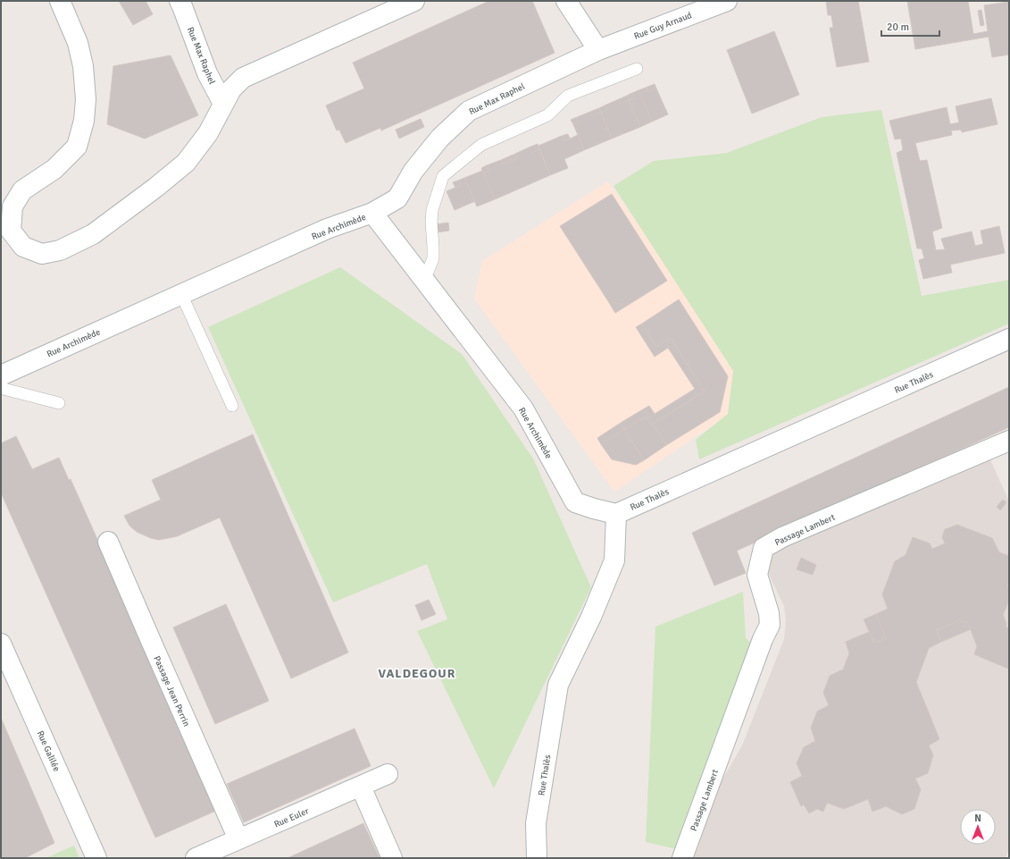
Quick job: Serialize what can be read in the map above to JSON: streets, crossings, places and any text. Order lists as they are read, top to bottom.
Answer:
{
  "streets": {
    "street": [
      "Rue Guy Arnaud",
      "Rue Max Raphel",
      "Rue Archimède",
      "Rue Thalès",
      "Passage Lambert",
      "Passage Jean Perrin",
      "Rue Galilée",
      "Rue Euler"
    ]
  },
  "crossings": [
    ["Rue Guy Arnaud", "Rue Max Raphel"],
    ["Rue Max Raphel", "Rue Archimède"],
    ["Rue Archimède", "Rue Thalès"],
    ["Passage Jean Perrin", "Rue Euler"]
  ],
  "districts": ["VALDEGOUR"],
  "scale_bar": "20 m",
  "north": "top"
}
